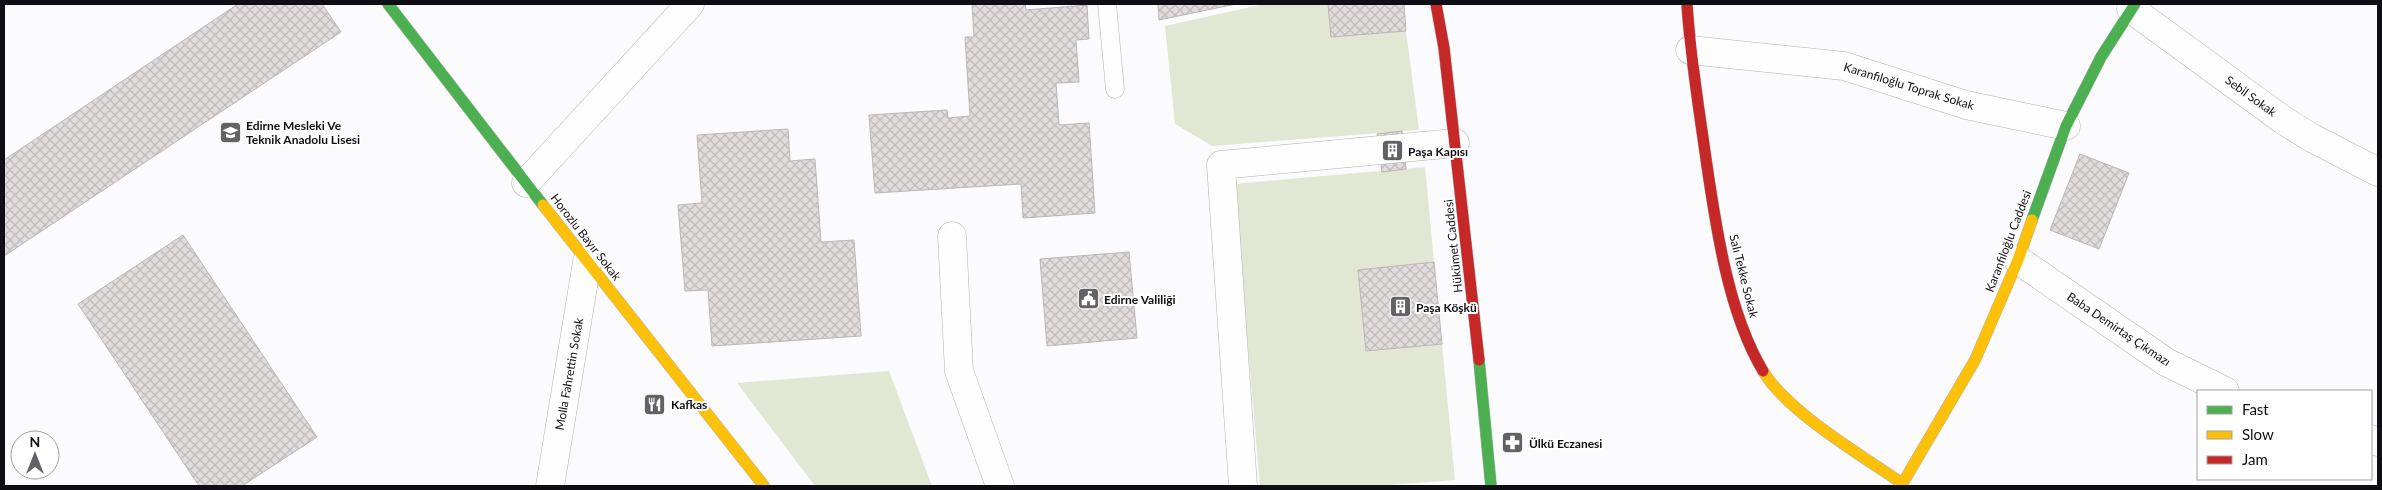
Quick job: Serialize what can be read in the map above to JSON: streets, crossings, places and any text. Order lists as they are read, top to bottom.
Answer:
{
  "streets": {
    "street": [
      "Karanfiloğlu Toprak Sokak",
      "Sebil Sokak",
      "Horozlu Bayır Sokak",
      "Karanfiloğlu Caddesi",
      "Hükümet Caddesi",
      "Salı Tekke Sokak",
      "Baba Demirtaş Çıkmazı",
      "Molla Fahrettin Sokak"
    ]
  },
  "crossings": [
    ["Karanfiloğlu Toprak Sokak", "Karanfiloğlu Caddesi"],
    ["Karanfiloğlu Toprak Sokak", "Salı Tekke Sokak"],
    ["Sebil Sokak", "Karanfiloğlu Caddesi"],
    ["Horozlu Bayır Sokak", "Molla Fahrettin Sokak"],
    ["Karanfiloğlu Caddesi", "Salı Tekke Sokak"],
    ["Karanfiloğlu Caddesi", "Baba Demirtaş Çıkmazı"]
  ],
  "places": {
    "school or university": ["Edirne Mesleki Ve Teknik Anadolu Lisesi"],
    "building": ["Paşa Kapısı", "Paşa Köşkü"],
    "public building": ["Edirne Valiliği"],
    "restaurant": ["Kafkas"],
    "pharmacy": ["Ülkü Eczanesi"]
  },
  "legend": ["Fast", "Slow", "Jam"],
  "north": "top"
}
